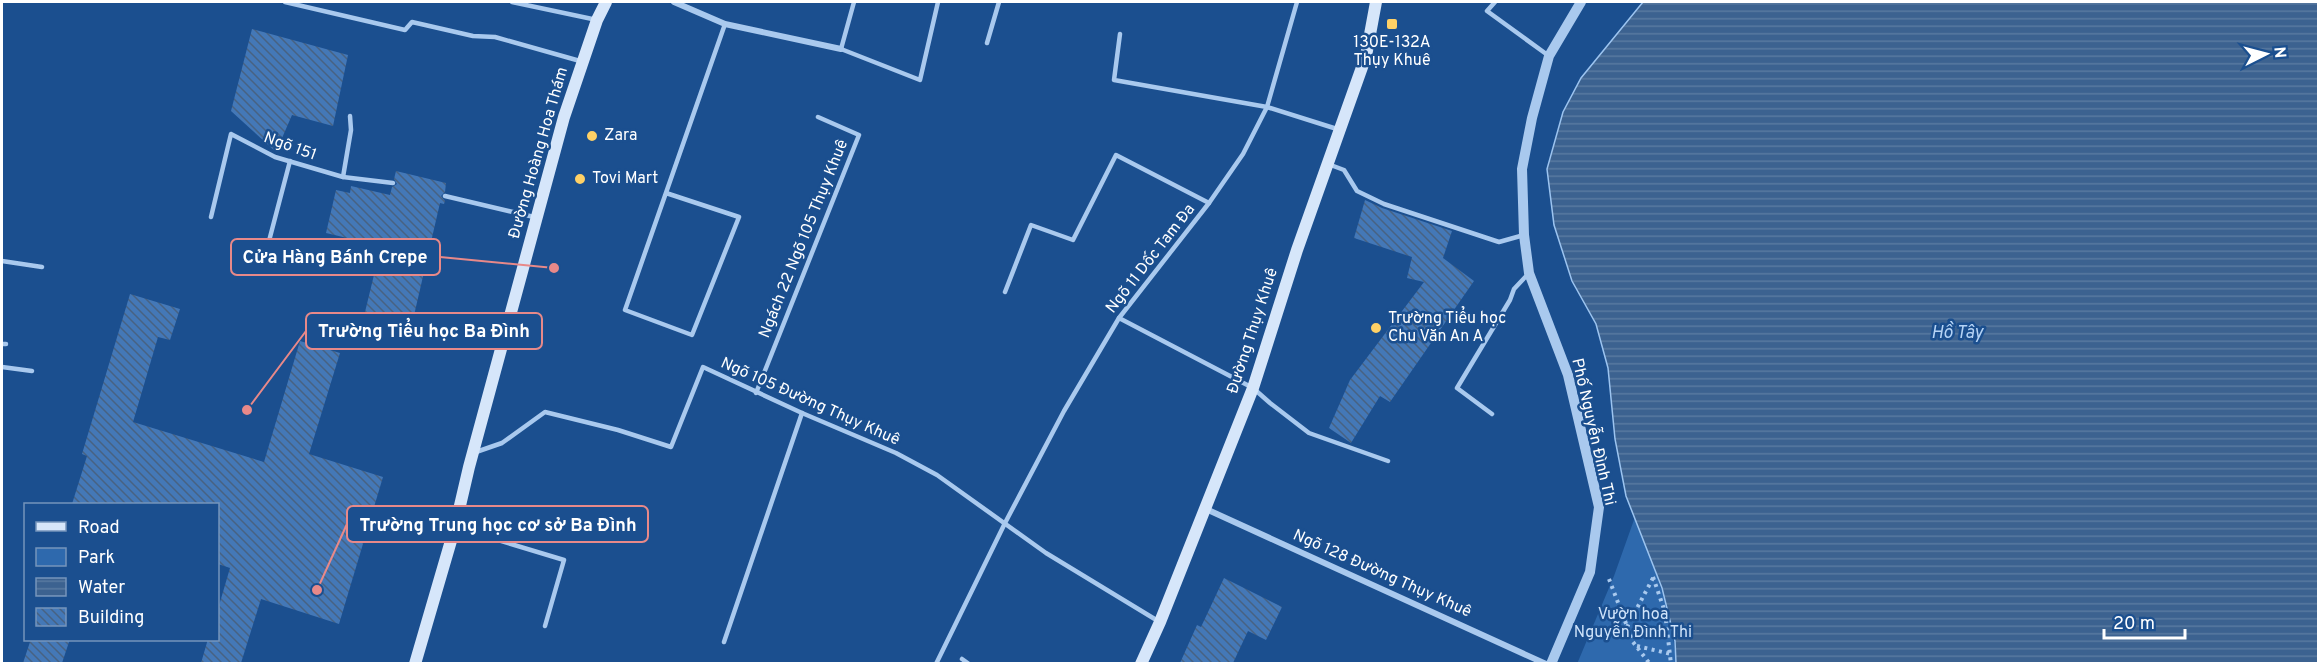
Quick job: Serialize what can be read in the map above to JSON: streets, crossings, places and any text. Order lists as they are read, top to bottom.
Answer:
{
  "streets": {
    "main road": ["Đường Hoàng Hoa Thám", "Đường Thụy Khuê"],
    "street": ["Phố Nguyễn Đình Thi", "Ngõ 128 Đường Thụy Khuê"],
    "lane": [
      "Ngõ 151",
      "Ngách 22 Ngõ 105 Thụy Khuê",
      "Ngõ 11 Dốc Tam Đa",
      "Ngõ 105 Đường Thụy Khuê"
    ]
  },
  "crossings": [
    ["Đường Hoàng Hoa Thám", "Ngõ 105 Đường Thụy Khuê"],
    ["Ngách 22 Ngõ 105 Thụy Khuê", "Ngõ 105 Đường Thụy Khuê"],
    ["Ngõ 11 Dốc Tam Đa", "Ngõ 105 Đường Thụy Khuê"],
    ["Đường Thụy Khuê", "Ngõ 105 Đường Thụy Khuê"],
    ["Đường Thụy Khuê", "Ngõ 128 Đường Thụy Khuê"]
  ],
  "water": ["Hồ Tây"],
  "parks": ["Vườn hoa Nguyễn Đình Thi"],
  "places": {
    "transit": ["130E-132A Thụy Khuê"],
    "other": [
      "Zara",
      "Tovi Mart",
      "Cửa Hàng Bánh Crepe",
      "Trường Tiểu học Chu Văn An A",
      "Trường Tiểu học Ba Đình",
      "Trường Trung học cơ sở Ba Đình"
    ]
  },
  "legend": [
    "Road",
    "Park",
    "Water",
    "Building"
  ],
  "scale_bar": "20 m",
  "north": "right"
}
